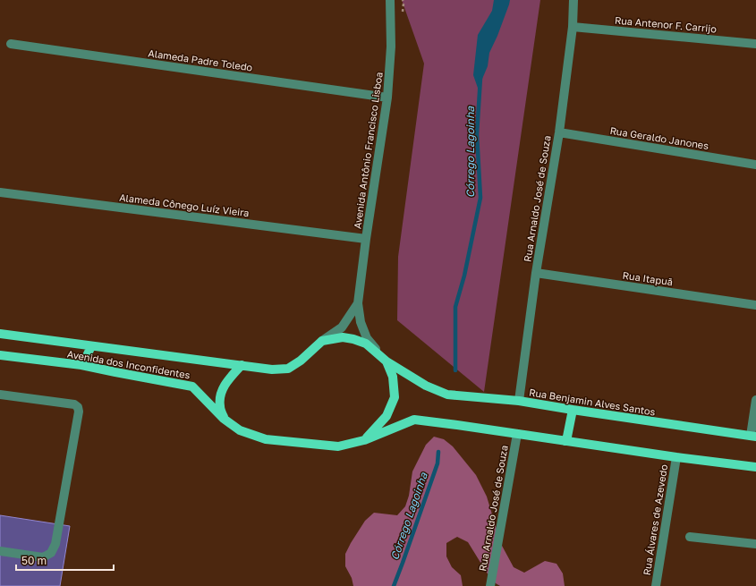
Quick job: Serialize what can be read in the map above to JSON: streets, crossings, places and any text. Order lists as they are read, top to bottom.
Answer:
{
  "streets": {
    "main road": ["Avenida dos Inconfidentes", "Rua Benjamin Alves Santos"],
    "street": [
      "Rua Antenor F. Carrijo",
      "Alameda Padre Toledo",
      "Rua Geraldo Janones",
      "Avenida Antônio Francisco Lisboa",
      "Rua Arnaldo José de Souza",
      "Alameda Cônego Luíz Vieira",
      "Rua Itapuã",
      "Rua Álvares de Azevedo"
    ]
  },
  "crossings": [
    ["Rua Antenor F. Carrijo", "Rua Arnaldo José de Souza"],
    ["Alameda Padre Toledo", "Avenida Antônio Francisco Lisboa"],
    ["Rua Geraldo Janones", "Rua Arnaldo José de Souza"],
    ["Avenida Antônio Francisco Lisboa", "Alameda Cônego Luíz Vieira"],
    ["Avenida Antônio Francisco Lisboa", "Avenida dos Inconfidentes"],
    ["Rua Arnaldo José de Souza", "Rua Itapuã"],
    ["Rua Arnaldo José de Souza", "Avenida dos Inconfidentes"],
    ["Rua Arnaldo José de Souza", "Rua Benjamin Alves Santos"]
  ],
  "water": ["Córrego Lagoinha"],
  "scale_bar": "50 m"
}
